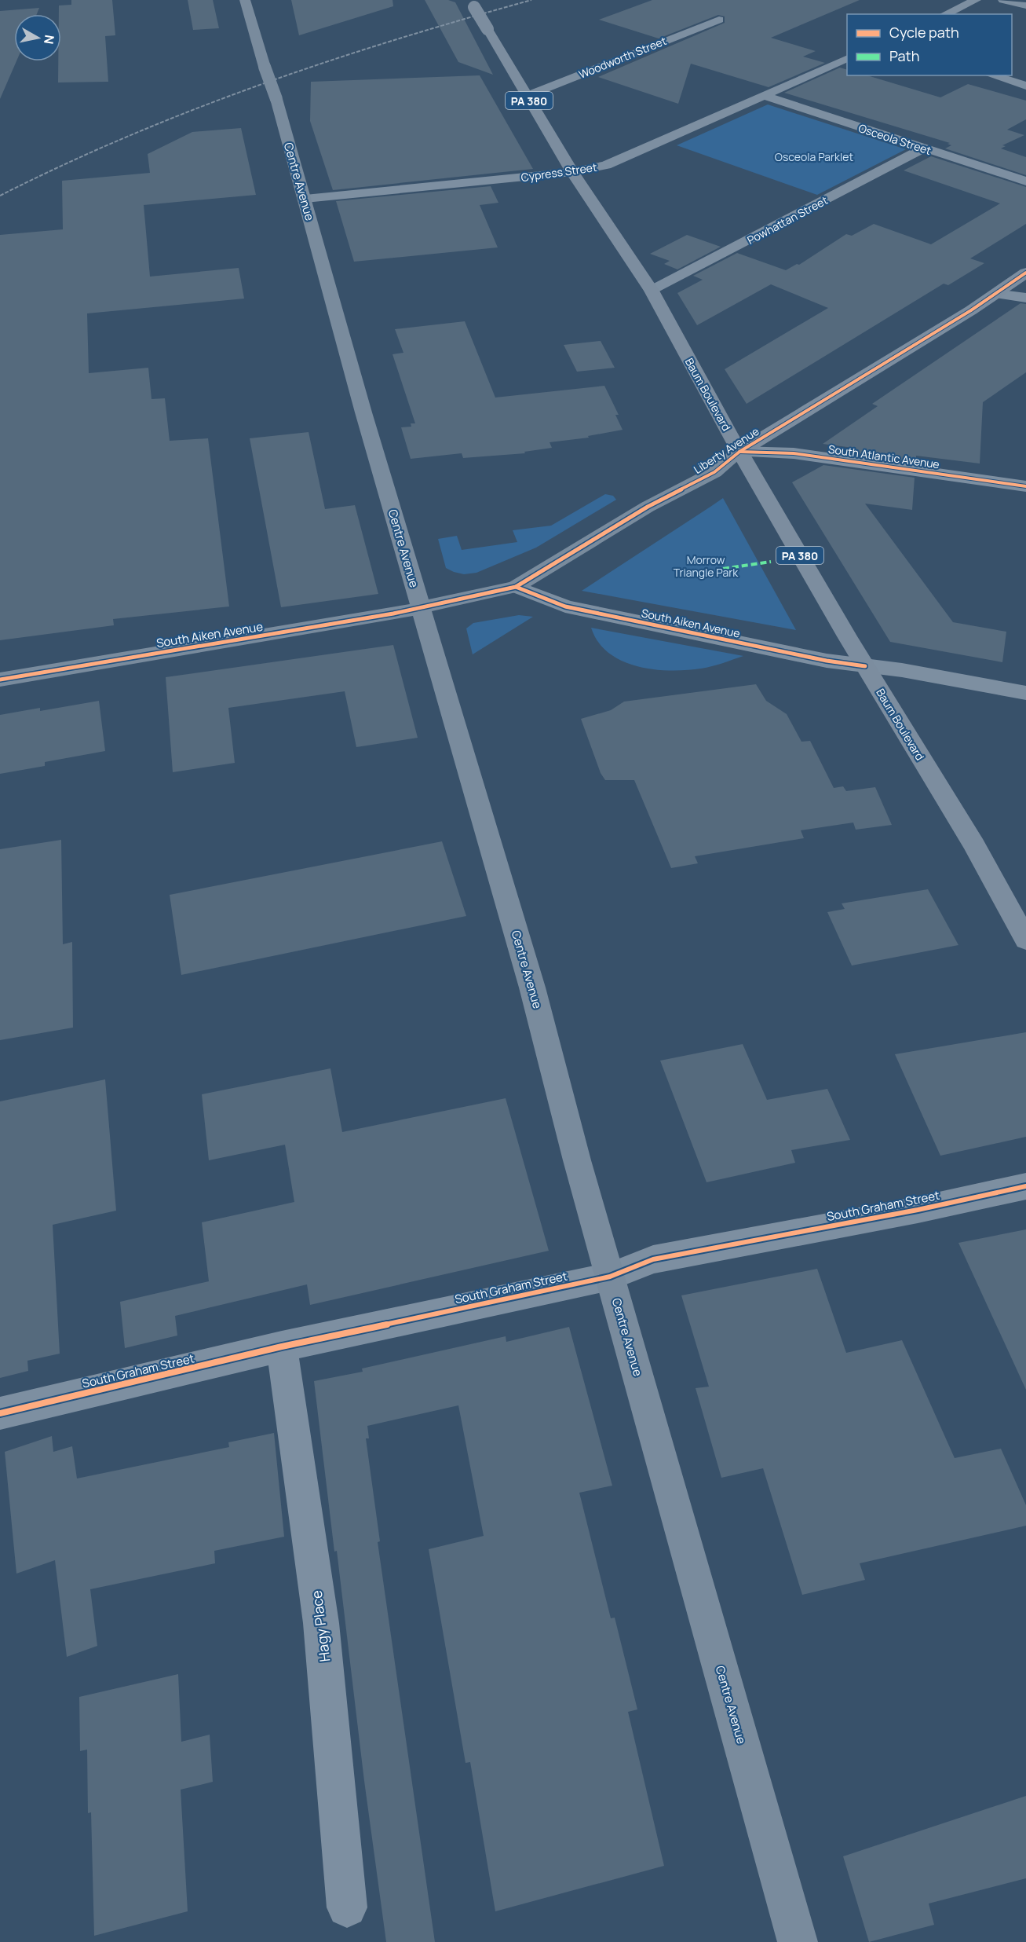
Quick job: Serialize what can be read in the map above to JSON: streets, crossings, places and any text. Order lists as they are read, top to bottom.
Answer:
{
  "streets": {
    "main road": [
      "PA 380",
      "Centre Avenue",
      "Baum Boulevard",
      "Liberty Avenue",
      "South Aiken Avenue"
    ],
    "street": [
      "Woodworth Street",
      "Osceola Street",
      "Cypress Street",
      "Powhattan Street",
      "South Atlantic Avenue",
      "South Graham Street",
      "Hagy Place"
    ]
  },
  "crossings": [
    ["Woodworth Street", "Baum Boulevard"],
    ["Osceola Street", "Cypress Street"],
    ["Osceola Street", "Powhattan Street"],
    ["Cypress Street", "Centre Avenue"],
    ["Cypress Street", "Baum Boulevard"],
    ["Centre Avenue", "Liberty Avenue"],
    ["Centre Avenue", "South Aiken Avenue"],
    ["Centre Avenue", "South Graham Street"],
    ["Powhattan Street", "Baum Boulevard"],
    ["Baum Boulevard", "Liberty Avenue"],
    ["Baum Boulevard", "South Atlantic Avenue"],
    ["Baum Boulevard", "South Aiken Avenue"],
    ["Liberty Avenue", "South Atlantic Avenue"],
    ["Liberty Avenue", "South Aiken Avenue"],
    ["South Graham Street", "Hagy Place"]
  ],
  "parks": ["Osceola Parklet", "Morrow Triangle Park"],
  "legend": ["Cycle path", "Path"],
  "north": "right"
}
